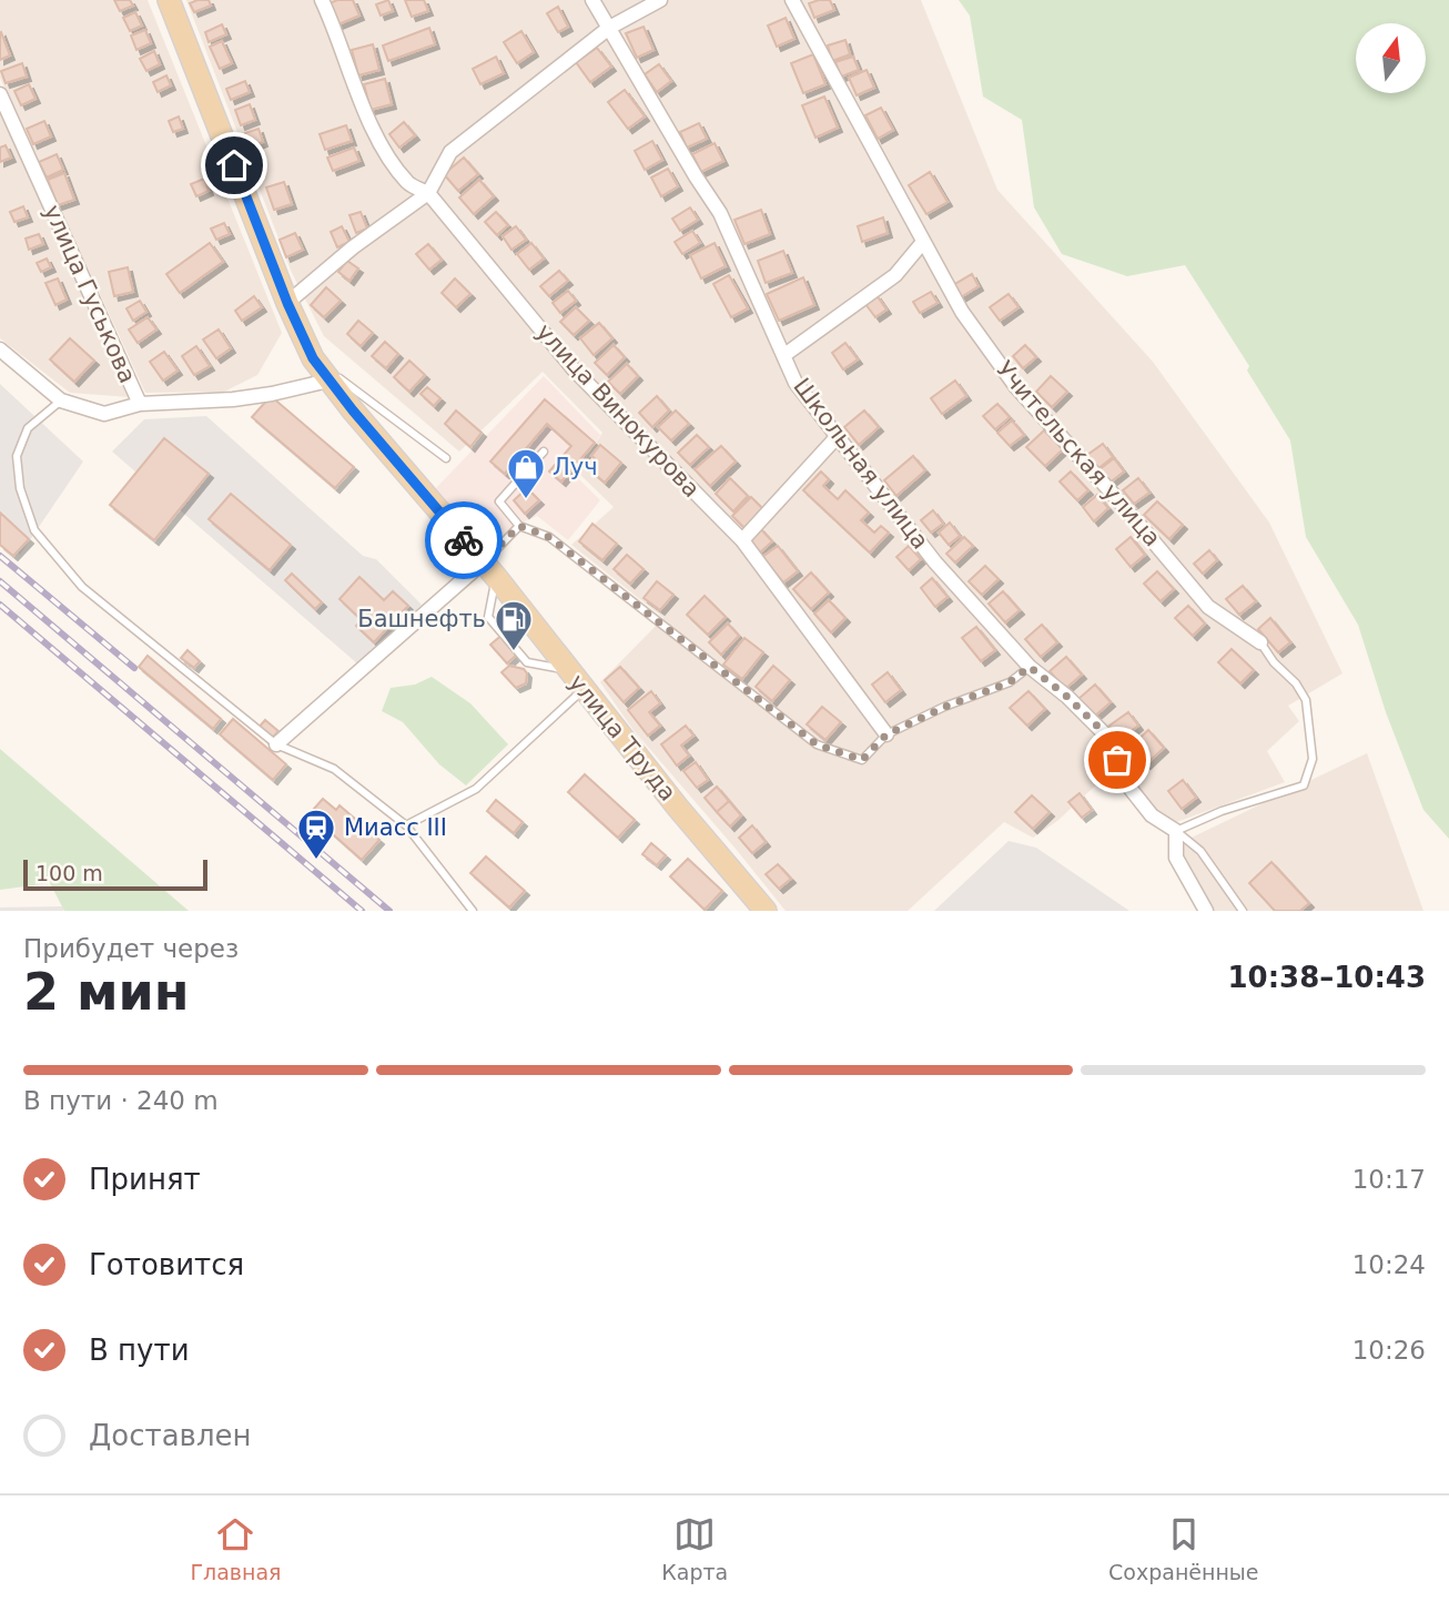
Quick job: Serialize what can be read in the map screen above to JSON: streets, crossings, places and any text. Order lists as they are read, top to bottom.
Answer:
{
  "streets": {
    "main road": ["улица Труда"],
    "street": [
      "улица Гуськова",
      "улица Винокурова",
      "Учительская улица",
      "Школьная улица"
    ]
  },
  "crossings": [
    ["улица Гуськова", "улица Труда"]
  ],
  "places": {
    "shop": ["Луч"],
    "fuel station": ["Башнефть"],
    "station": ["Миасс III"]
  },
  "scale_bar": "100 m",
  "north": "top",
  "page": {
    "scale": "100 m",
    "heading": ["2 мин", "Прибудет через", "10:38–10:43"],
    "bar": "В пути · 240 m",
    "list": [
      ["Принят", "10:17"],
      ["Готовится", "10:24"],
      ["В пути", "10:26"],
      "Доставлен"
    ],
    "tabs": ["Главная", "Карта", "Сохранённые"]
  }
}
